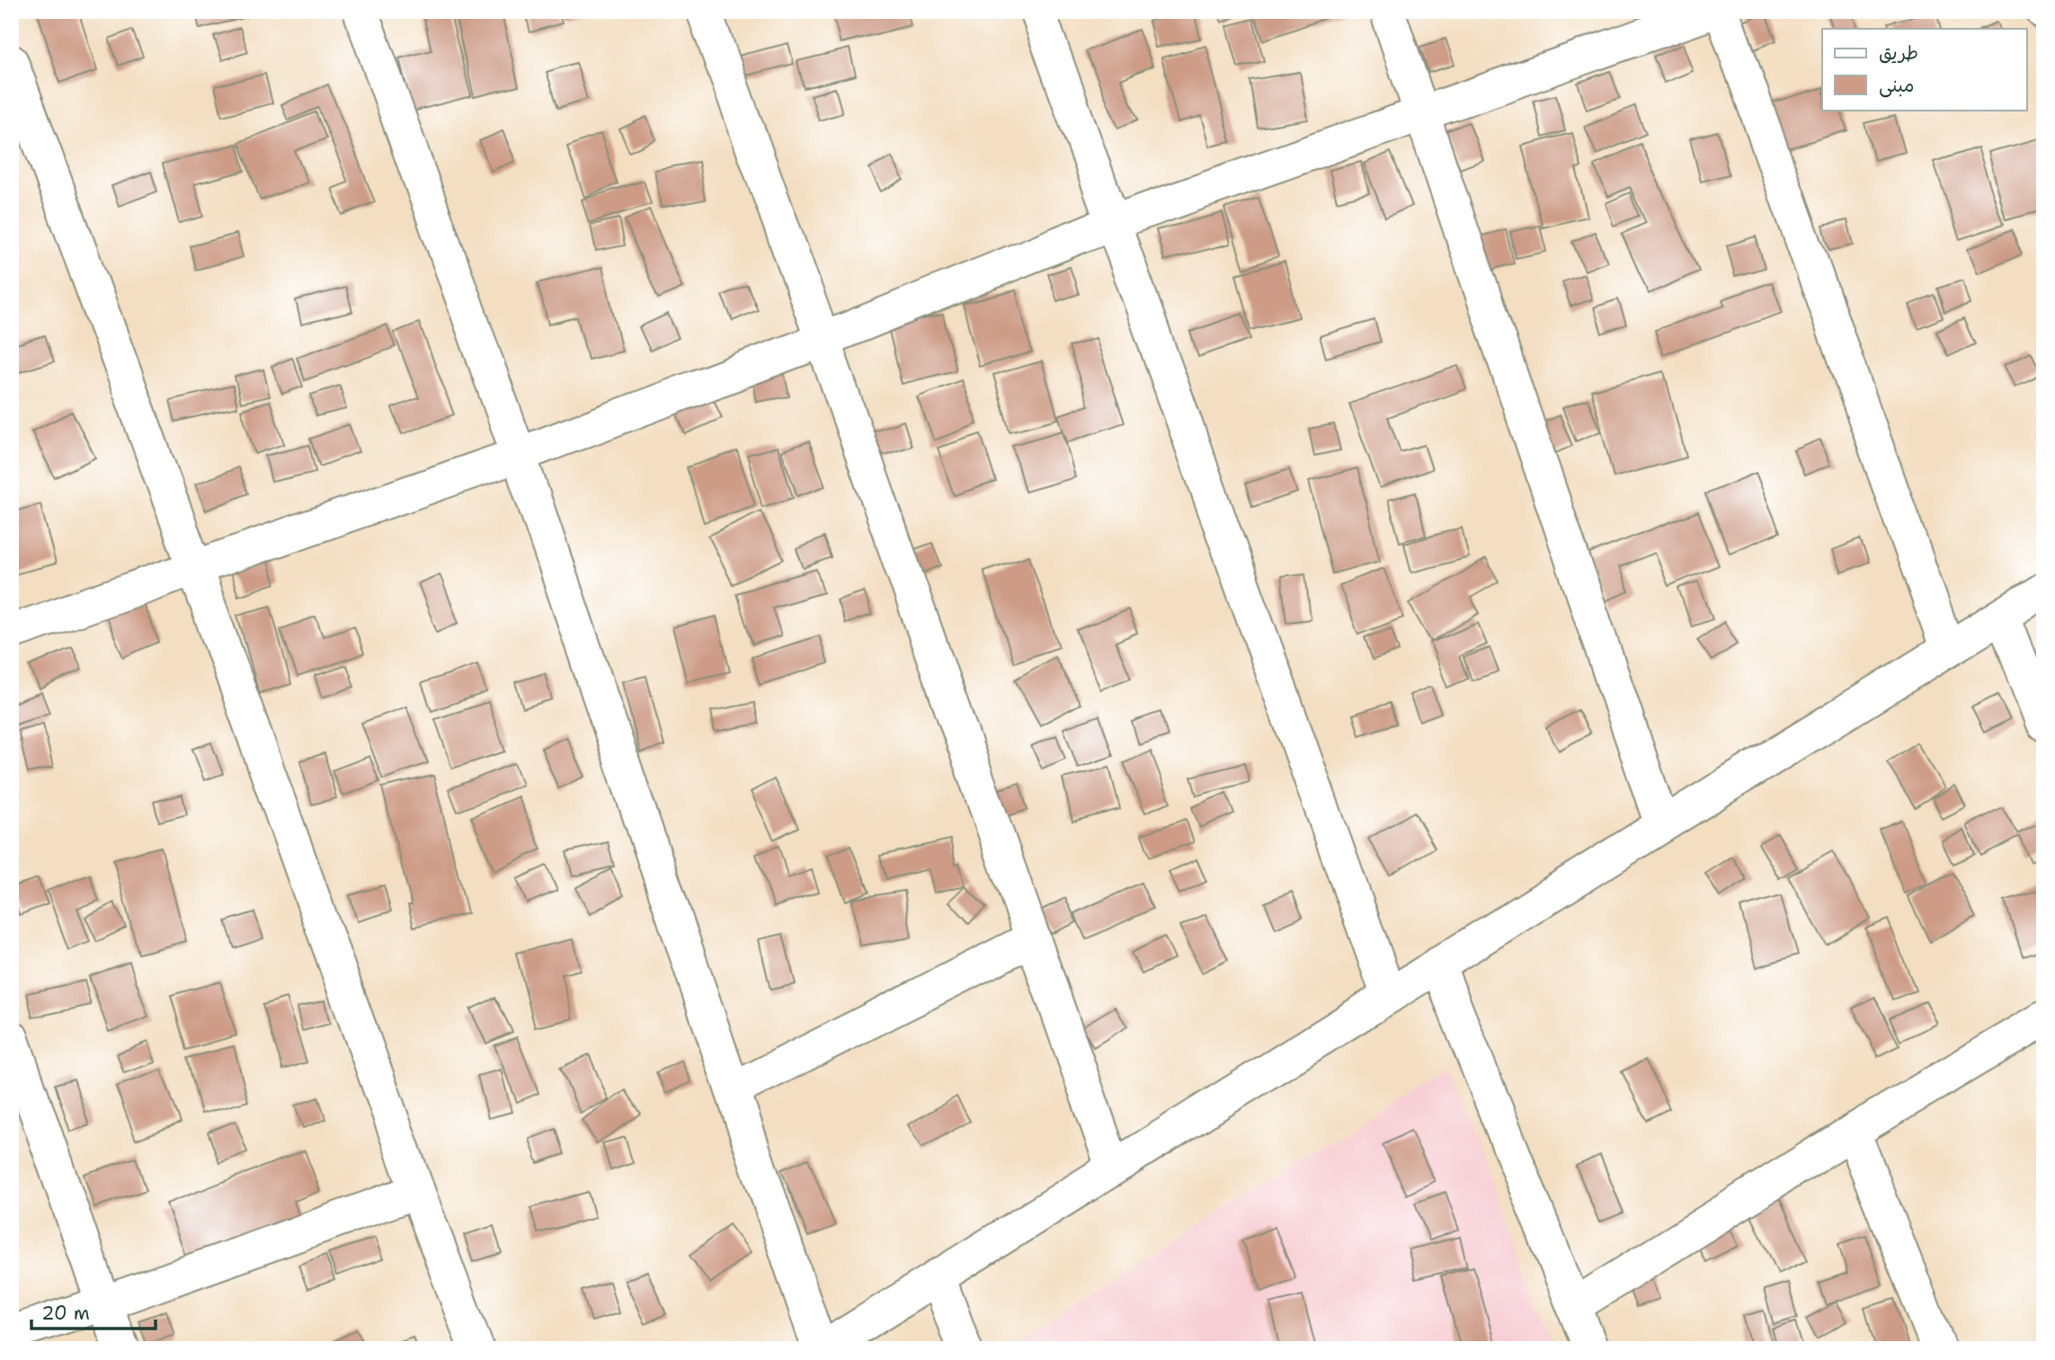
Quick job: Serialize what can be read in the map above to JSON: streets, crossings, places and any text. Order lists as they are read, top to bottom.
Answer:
{
  "legend": ["طريق", "مبنى"],
  "scale_bar": "20 m"
}
